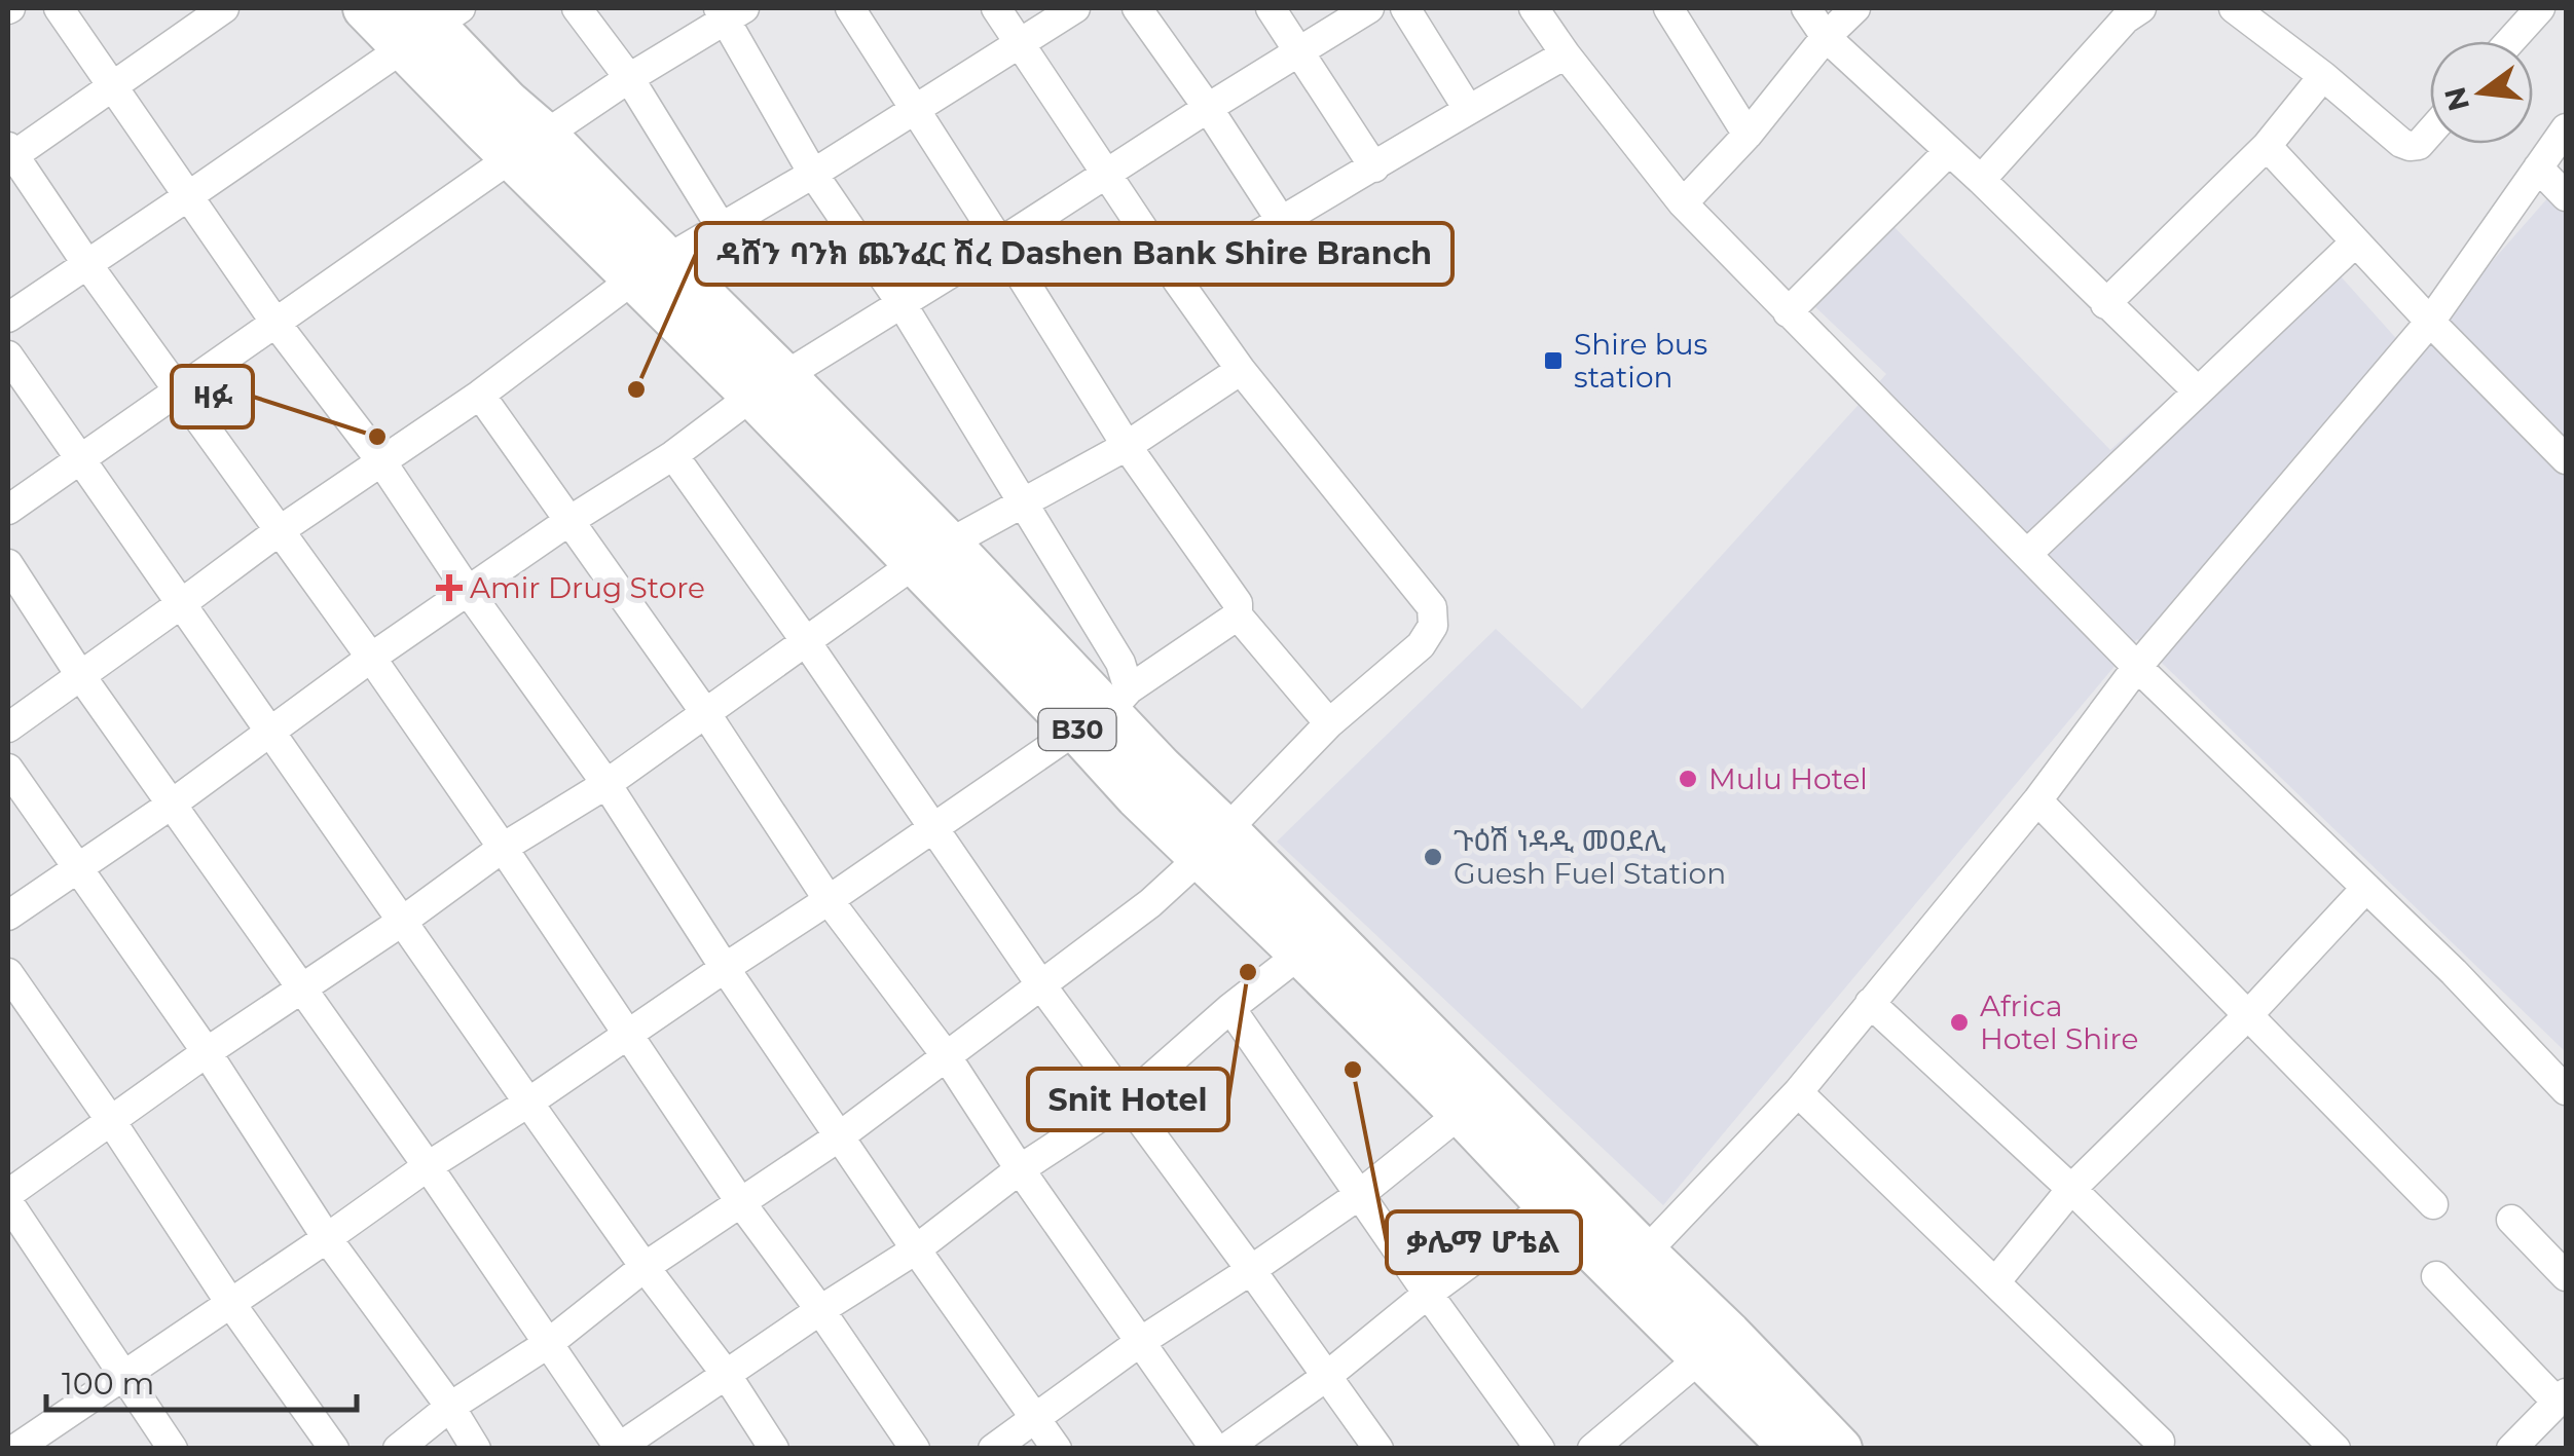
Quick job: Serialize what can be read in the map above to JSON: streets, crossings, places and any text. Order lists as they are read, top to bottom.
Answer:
{
  "streets": {
    "highway": ["B30"]
  },
  "places": {
    "transit": ["Shire bus station"],
    "other": [
      "ዳሸን ባንክ ጨንፈር ሽረ Dashen Bank Shire Branch",
      "ዛፉ",
      "Mulu Hotel",
      "ጉዕሽ ነዳዲ መዐደሊ Guesh Fuel Station",
      "Snit Hotel",
      "Africa Hotel Shire",
      "ቃሌማ ሆቴል"
    ],
    "health": ["Amir Drug Store"]
  },
  "scale_bar": "100 m",
  "north": "left"
}
